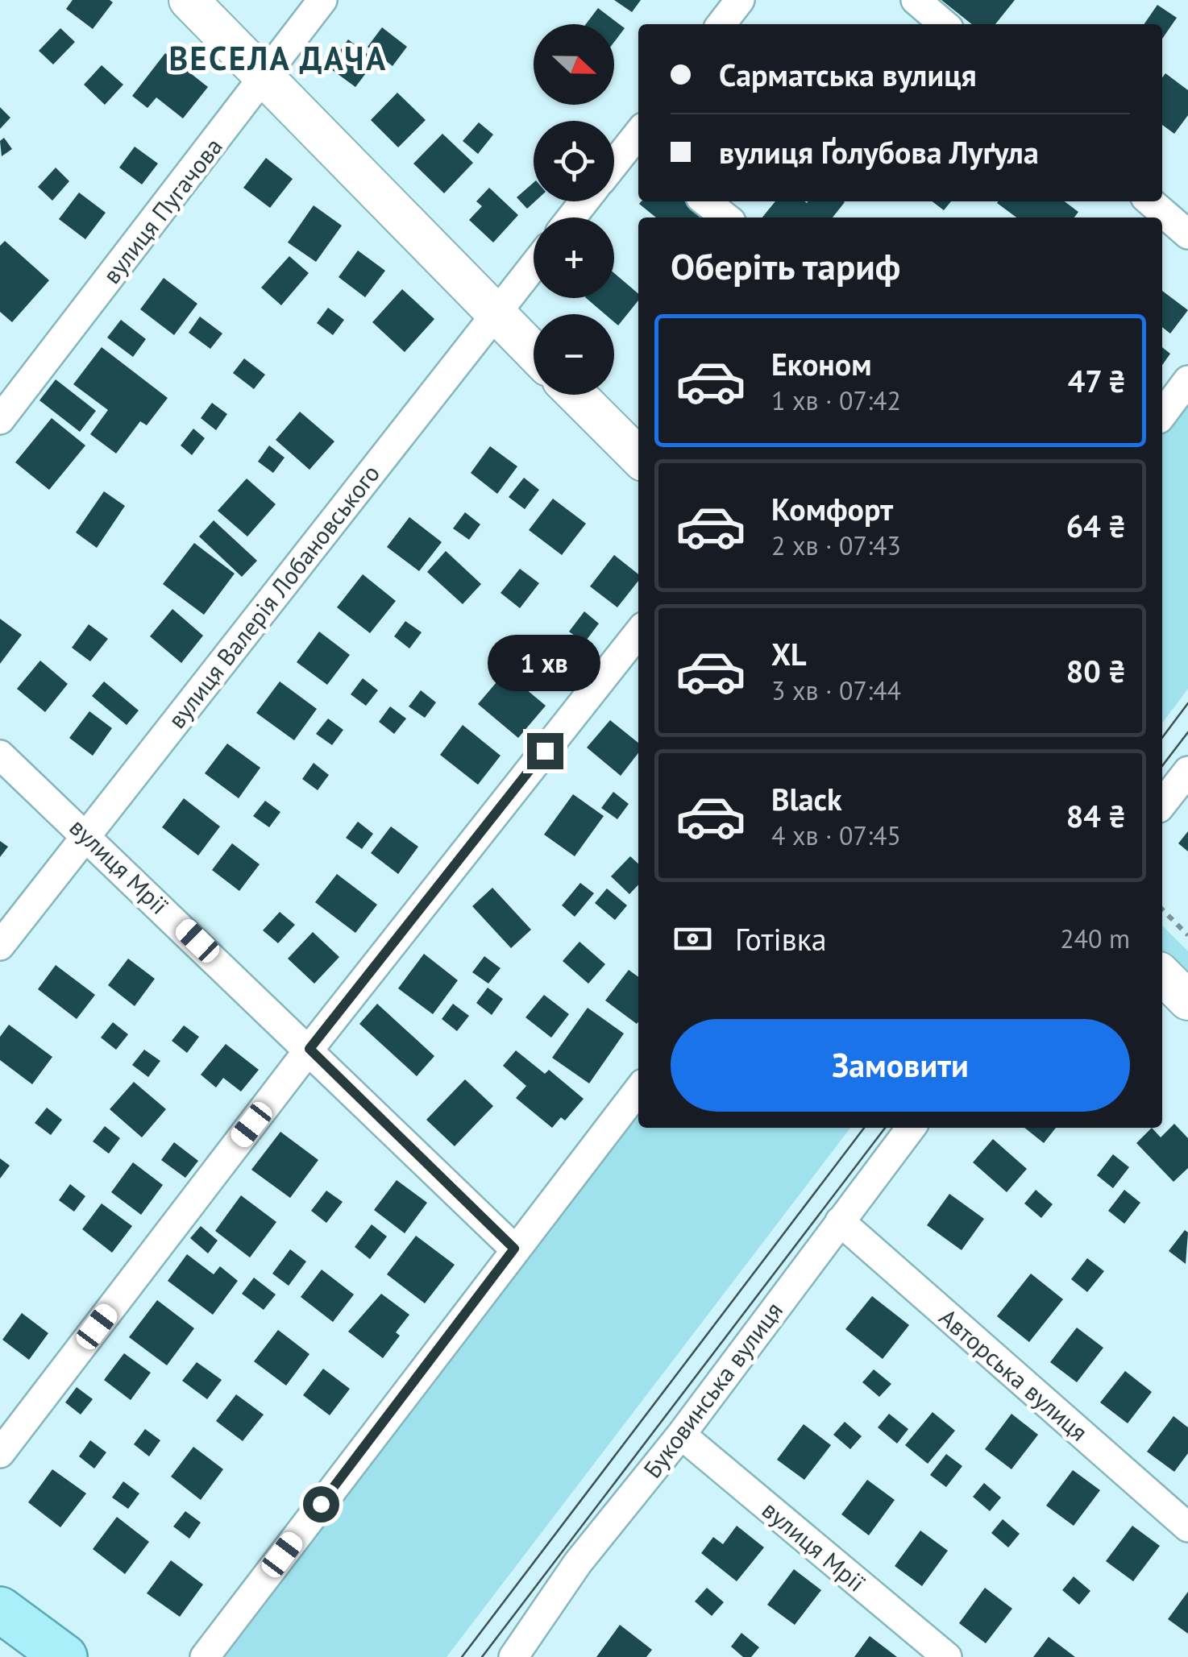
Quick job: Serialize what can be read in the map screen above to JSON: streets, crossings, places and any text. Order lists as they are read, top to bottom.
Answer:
{
  "streets": {
    "street": [
      "вулиця Пугачова",
      "вулиця Валерія Лобановського",
      "вулиця Мрії",
      "Авторська вулиця",
      "Буковинська вулиця"
    ]
  },
  "crossings": [
    ["вулиця Валерія Лобановського", "вулиця Мрії"],
    ["вулиця Мрії", "Буковинська вулиця"],
    ["Авторська вулиця", "Буковинська вулиця"]
  ],
  "districts": ["ВЕСЕЛА ДАЧА"],
  "north": "right",
  "page": {
    "map_buttons": ["+", "−"],
    "banner": ["Сарматська вулиця", "вулиця Ґолубова Луґула"],
    "heading": "Оберіть тариф",
    "list": [
      {
        "name": "Економ",
        "note": "1 хв · 07:42",
        "value": "47 ₴"
      },
      {
        "name": "Комфорт",
        "note": "2 хв · 07:43",
        "value": "64 ₴"
      },
      {
        "name": "XL",
        "note": "3 хв · 07:44",
        "value": "80 ₴"
      },
      {
        "name": "Black",
        "note": "4 хв · 07:45",
        "value": "84 ₴"
      }
    ],
    "bubble": "1 хв",
    "pay": ["Готівка", "240 m"],
    "buttons": "Замовити"
  }
}
